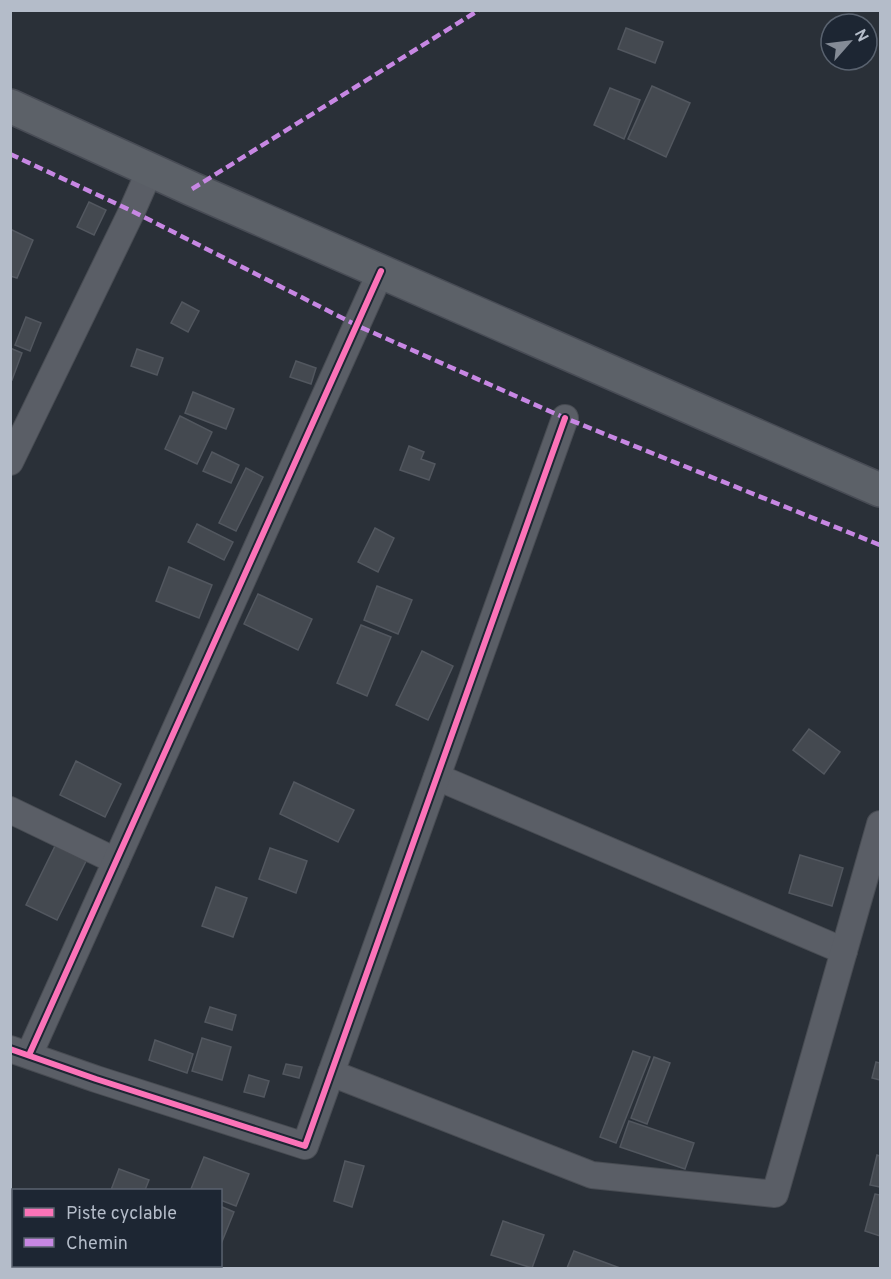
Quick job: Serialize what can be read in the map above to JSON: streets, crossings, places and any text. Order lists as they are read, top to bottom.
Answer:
{
  "legend": ["Piste cyclable", "Chemin"],
  "north": "top right"
}
